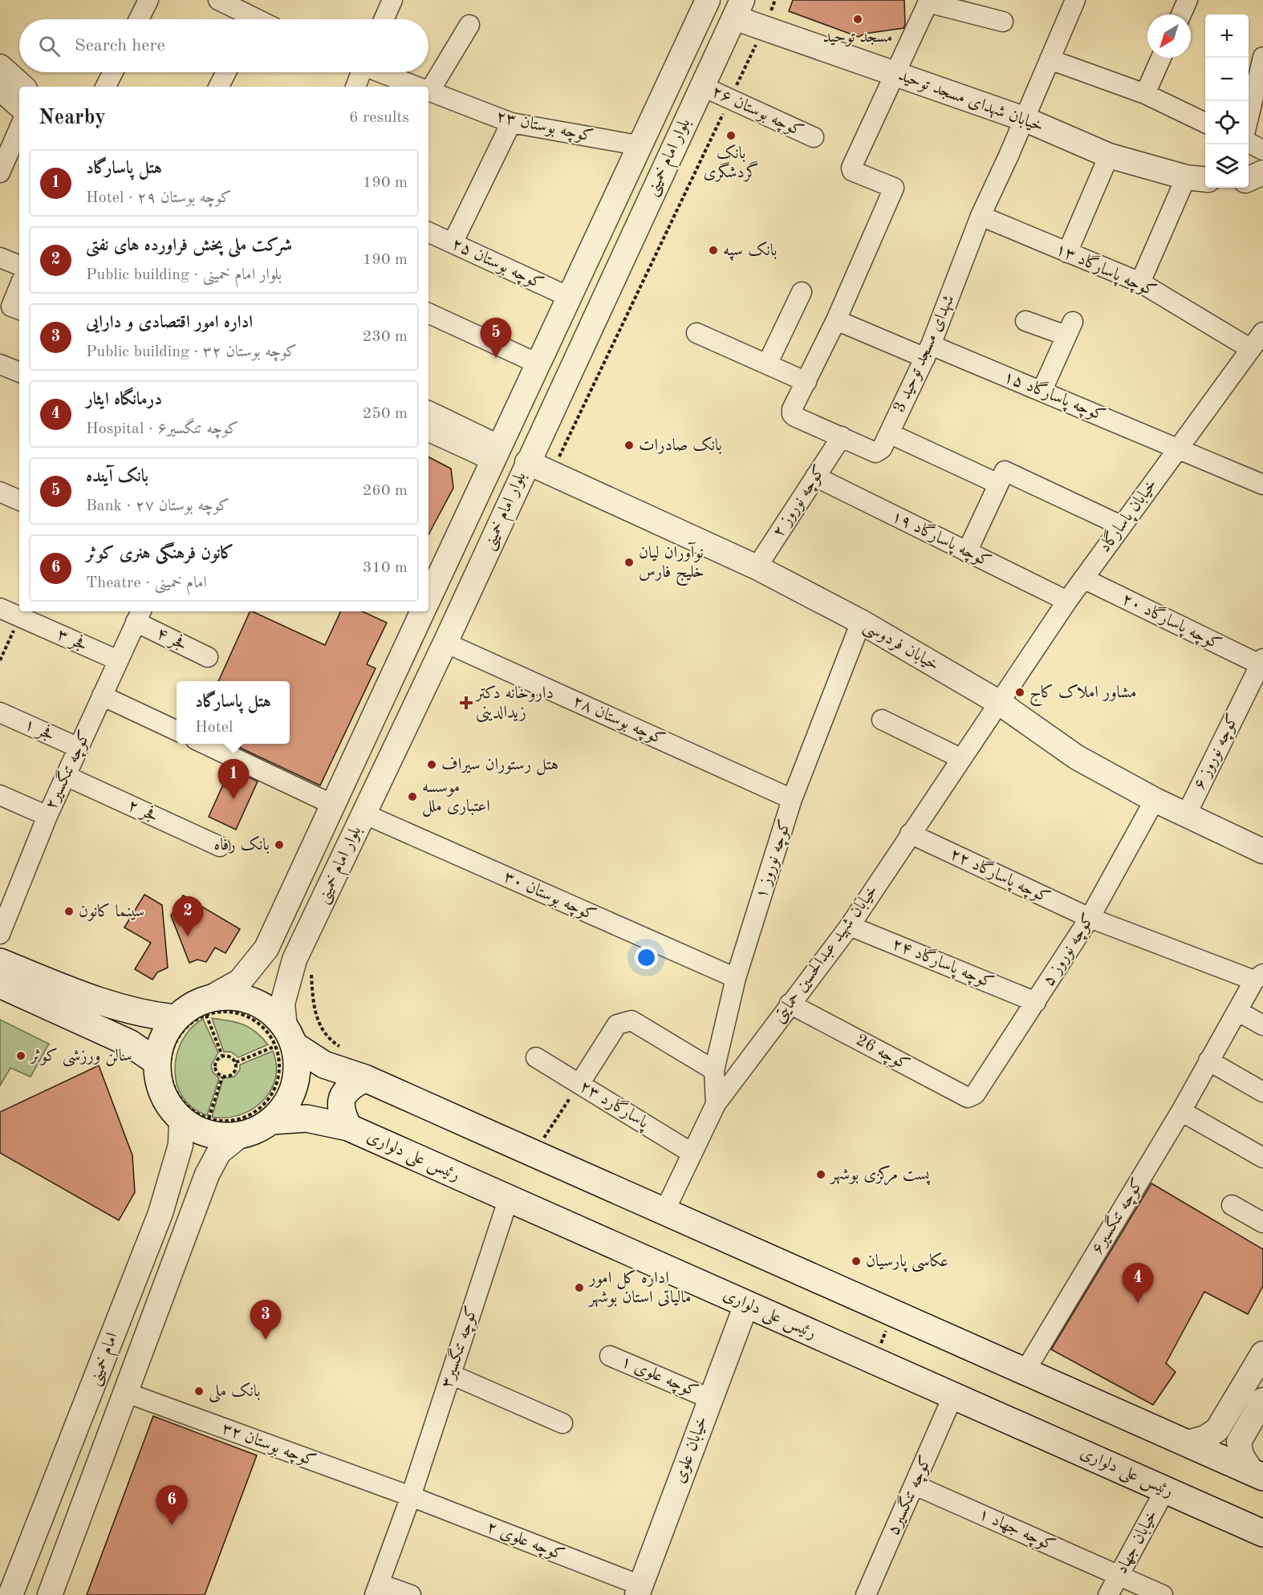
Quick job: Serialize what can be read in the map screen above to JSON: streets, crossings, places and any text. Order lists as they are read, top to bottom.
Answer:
{
  "streets": {
    "main road": ["رئیس علی دلواری"],
    "street": [
      "خیابان شهدای مسجد توحید",
      "کوچه بوستان ۲۶",
      "کوچه بوستان ۲۳",
      "بلوار امام خمینی",
      "کوچه بوستان ۲۵",
      "کوچه پاسارگاد ۱۳",
      "شهدای مسجد توحید 3",
      "کوچه پاسارگاد ۱۵",
      "کوچه نوروز ۲",
      "خیابان پاسارگاد",
      "کوچه پاسارگاد ۱۹",
      "کوچه پاسارگاد ۲۰",
      "فجر ۴",
      "فجر ۳",
      "خیابان فردوسی",
      "کوچه بوستان ۲۸",
      "فجر ۱",
      "کوچه نوروز ۶",
      "کوچه تنگسیر۲",
      "فجر ۲",
      "کوچه نوروز ۱",
      "کوچه پاسارگاد ۲۲",
      "کوچه بوستان ۳۰",
      "کوچه نوروز ۵",
      "خیابان شهید عبدالحسین حمایتی",
      "کوچه پاسارگاد ۲۴",
      "کوچه 26",
      "پاسارگارد ۲۳",
      "کوچه تنگسیر۶",
      "کوچه تنگسیر۳",
      "امام خمینی",
      "کوچه علوی ۱",
      "کوچه بوستان ۳۲",
      "خیابان علوی",
      "کوچه تنگسیر۵",
      "کوچه جهاد ۱",
      "کوچه علوی ۲",
      "خیابان جهاد"
    ]
  },
  "crossings": [
    ["خیابان شهدای مسجد توحید", "بلوار امام خمینی"],
    ["خیابان شهدای مسجد توحید", "شهدای مسجد توحید 3"],
    ["کوچه بوستان ۲۶", "بلوار امام خمینی"],
    ["کوچه بوستان ۲۳", "بلوار امام خمینی"],
    ["بلوار امام خمینی", "کوچه بوستان ۲۵"],
    ["بلوار امام خمینی", "خیابان فردوسی"],
    ["بلوار امام خمینی", "کوچه بوستان ۲۸"],
    ["بلوار امام خمینی", "کوچه بوستان ۳۰"],
    ["کوچه پاسارگاد ۱۳", "شهدای مسجد توحید 3"],
    ["کوچه پاسارگاد ۱۳", "خیابان پاسارگاد"],
    ["شهدای مسجد توحید 3", "کوچه پاسارگاد ۱۵"],
    ["شهدای مسجد توحید 3", "کوچه نوروز ۲"],
    ["کوچه پاسارگاد ۱۵", "خیابان پاسارگاد"],
    ["کوچه نوروز ۲", "کوچه پاسارگاد ۱۹"],
    ["کوچه نوروز ۲", "خیابان فردوسی"],
    ["خیابان پاسارگاد", "کوچه پاسارگاد ۱۹"],
    ["خیابان پاسارگاد", "کوچه پاسارگاد ۲۰"],
    ["خیابان پاسارگاد", "خیابان فردوسی"],
    ["خیابان پاسارگاد", "خیابان شهید عبدالحسین حمایتی"],
    ["کوچه پاسارگاد ۲۰", "کوچه نوروز ۶"],
    ["فجر ۴", "کوچه تنگسیر۲"],
    ["فجر ۳", "کوچه تنگسیر۲"],
    ["خیابان فردوسی", "کوچه نوروز ۶"],
    ["خیابان فردوسی", "کوچه نوروز ۱"],
    ["خیابان فردوسی", "کوچه نوروز ۵"],
    ["خیابان فردوسی", "خیابان شهید عبدالحسین حمایتی"],
    ["کوچه بوستان ۲۸", "کوچه نوروز ۱"],
    ["فجر ۱", "کوچه تنگسیر۲"],
    ["کوچه تنگسیر۲", "فجر ۲"],
    ["کوچه نوروز ۱", "کوچه بوستان ۳۰"],
    ["کوچه نوروز ۱", "خیابان شهید عبدالحسین حمایتی"],
    ["کوچه پاسارگاد ۲۲", "کوچه نوروز ۵"],
    ["کوچه پاسارگاد ۲۲", "خیابان شهید عبدالحسین حمایتی"],
    ["کوچه پاسارگاد ۲۲", "کوچه تنگسیر۶"],
    ["کوچه نوروز ۵", "کوچه پاسارگاد ۲۴"],
    ["کوچه نوروز ۵", "کوچه 26"],
    ["خیابان شهید عبدالحسین حمایتی", "کوچه پاسارگاد ۲۴"],
    ["خیابان شهید عبدالحسین حمایتی", "کوچه 26"],
    ["خیابان شهید عبدالحسین حمایتی", "پاسارگارد ۲۳"],
    ["رئیس علی دلواری", "کوچه تنگسیر۳"],
    ["رئیس علی دلواری", "خیابان علوی"],
    ["رئیس علی دلواری", "کوچه تنگسیر۵"],
    ["رئیس علی دلواری", "خیابان جهاد"],
    ["کوچه تنگسیر۳", "کوچه بوستان ۳۲"],
    ["کوچه تنگسیر۳", "کوچه علوی ۲"],
    ["امام خمینی", "کوچه بوستان ۳۲"],
    ["کوچه علوی ۱", "خیابان علوی"],
    ["کوچه بوستان ۳۲", "کوچه علوی ۲"],
    ["خیابان علوی", "کوچه علوی ۲"],
    ["کوچه تنگسیر۵", "کوچه جهاد ۱"],
    ["کوچه جهاد ۱", "خیابان جهاد"]
  ],
  "places": {
    "other": [
      "مسجد توحید",
      "بانک گردشگری",
      "بانک سپه",
      "بانک صادرات",
      "نوآوران لیان خلیج فارس",
      "مشاور املاک کاج",
      "هتل رستوران سیراف",
      "موسسه اعتباری ملل",
      "بانک رفاه",
      "سینما کانون",
      "سالن ورزشی کوثر",
      "پست مرکزی بوشهر",
      "عکاسی پارسیان",
      "اداره کل امور مالیاتی استان بوشهر",
      "بانک ملی"
    ],
    "health": ["داروخانه دکتر زیدالدینی"]
  },
  "north": "bottom left",
  "page": {
    "map_buttons": ["+", "−"],
    "search": "Search here",
    "heading": ["Nearby", "6 results"],
    "list": [
      {
        "mark": "1",
        "name": "هتل پاسارگاد",
        "note": "Hotel · کوچه بوستان ۲۹",
        "value": "190 m"
      },
      {
        "mark": "2",
        "name": "شرکت ملی پخش فراورده های نفتی",
        "note": "Public building · بلوار امام خمینی",
        "value": "190 m"
      },
      {
        "mark": "3",
        "name": "اداره امور اقتصادی و دارایی",
        "note": "Public building · کوچه بوستان ۳۲",
        "value": "230 m"
      },
      {
        "mark": "4",
        "name": "درمانگاه ایثار",
        "note": "Hospital · کوچه تنگسیر۶",
        "value": "250 m"
      },
      {
        "mark": "5",
        "name": "بانک آینده",
        "note": "Bank · کوچه بوستان ۲۷",
        "value": "260 m"
      },
      {
        "mark": "6",
        "name": "کانون فرهنگی هنری کوثر",
        "note": "Theatre · امام خمینی",
        "value": "310 m"
      }
    ],
    "pins": [
      "5",
      "1",
      "2",
      "4",
      "3",
      "6"
    ],
    "popup": ["هتل پاسارگاد", "Hotel"]
  }
}
